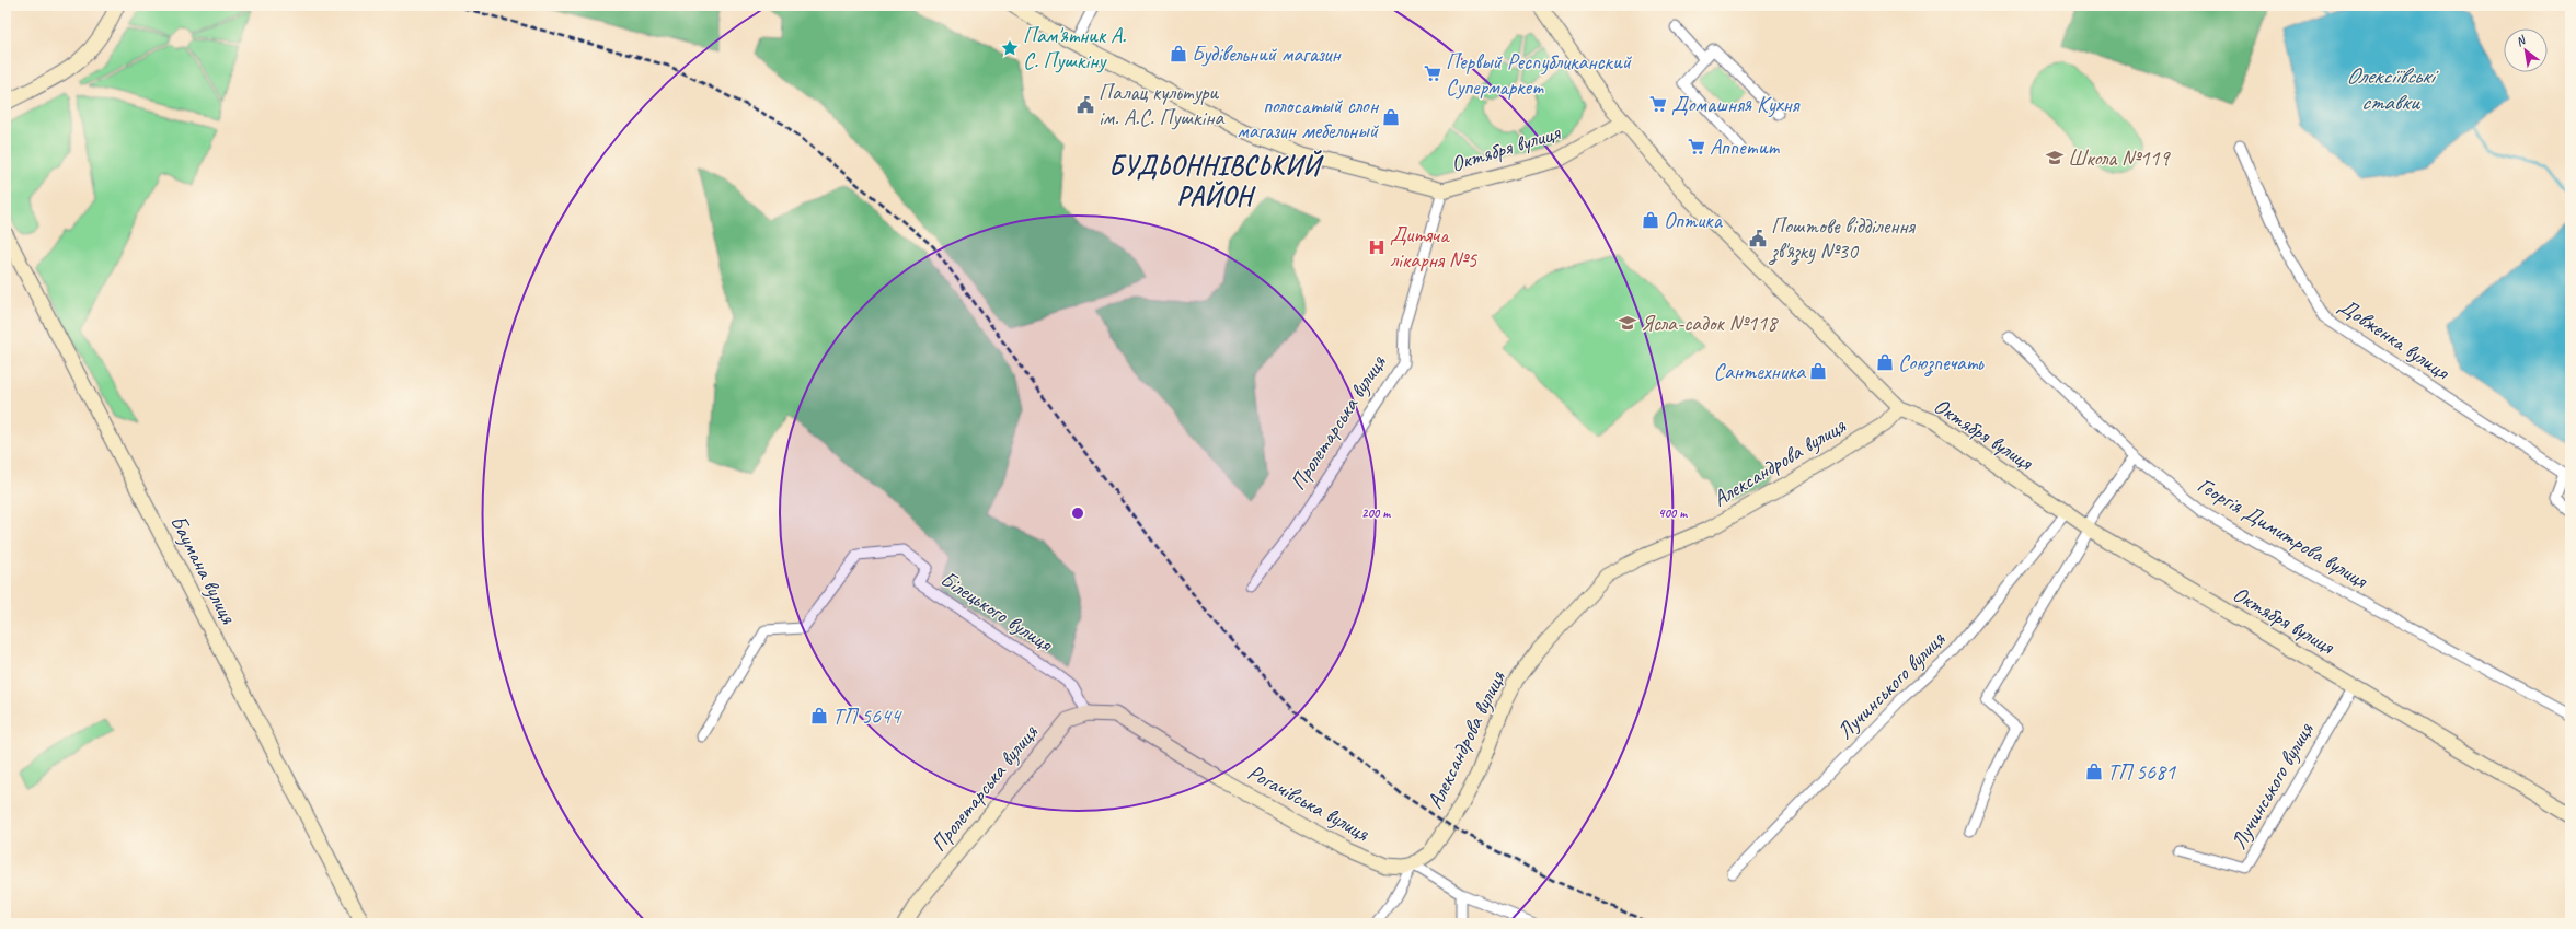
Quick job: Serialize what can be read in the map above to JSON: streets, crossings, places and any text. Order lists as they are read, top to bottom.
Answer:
{
  "streets": {
    "street": [
      "Октября вулиця",
      "Довженка вулиця",
      "Пролетарська вулиця",
      "Александрова вулиця",
      "Георгія Димитрова вулиця",
      "Баумана вулиця",
      "Білецького вулиця",
      "Лучинського вулиця",
      "Рогачівська вулиця"
    ]
  },
  "crossings": [
    ["Октября вулиця", "Пролетарська вулиця"],
    ["Октября вулиця", "Александрова вулиця"],
    ["Октября вулиця", "Лучинського вулиця"],
    ["Пролетарська вулиця", "Білецького вулиця"],
    ["Пролетарська вулиця", "Рогачівська вулиця"],
    ["Александрова вулиця", "Рогачівська вулиця"]
  ],
  "districts": ["БУДЬОННІВСЬКИЙ РАЙОН"],
  "water": ["Олексіївські ставки"],
  "places": {
    "place": ["Пам'ятник А. С. Пушкіну"],
    "shop": [
      "Будівельний магазин",
      "полосатый слон магазин мебельный",
      "Оптика",
      "Союзпечать",
      "Сантехника",
      "ТП 5644",
      "ТП 5681"
    ],
    "supermarket": ["Первый Республиканский Супермаркет", "Домашняя Кухня", "Аппетит"],
    "public building": ["Палац культури ім. А.С. Пушкіна", "Поштове відділення зв'язку №30"],
    "school or university": ["Школа №119", "Ясла-садок №118"],
    "hospital": ["Дитяча лікарня №5"]
  },
  "north": "top left",
  "rings": ["200 m", "400 m"]
}
